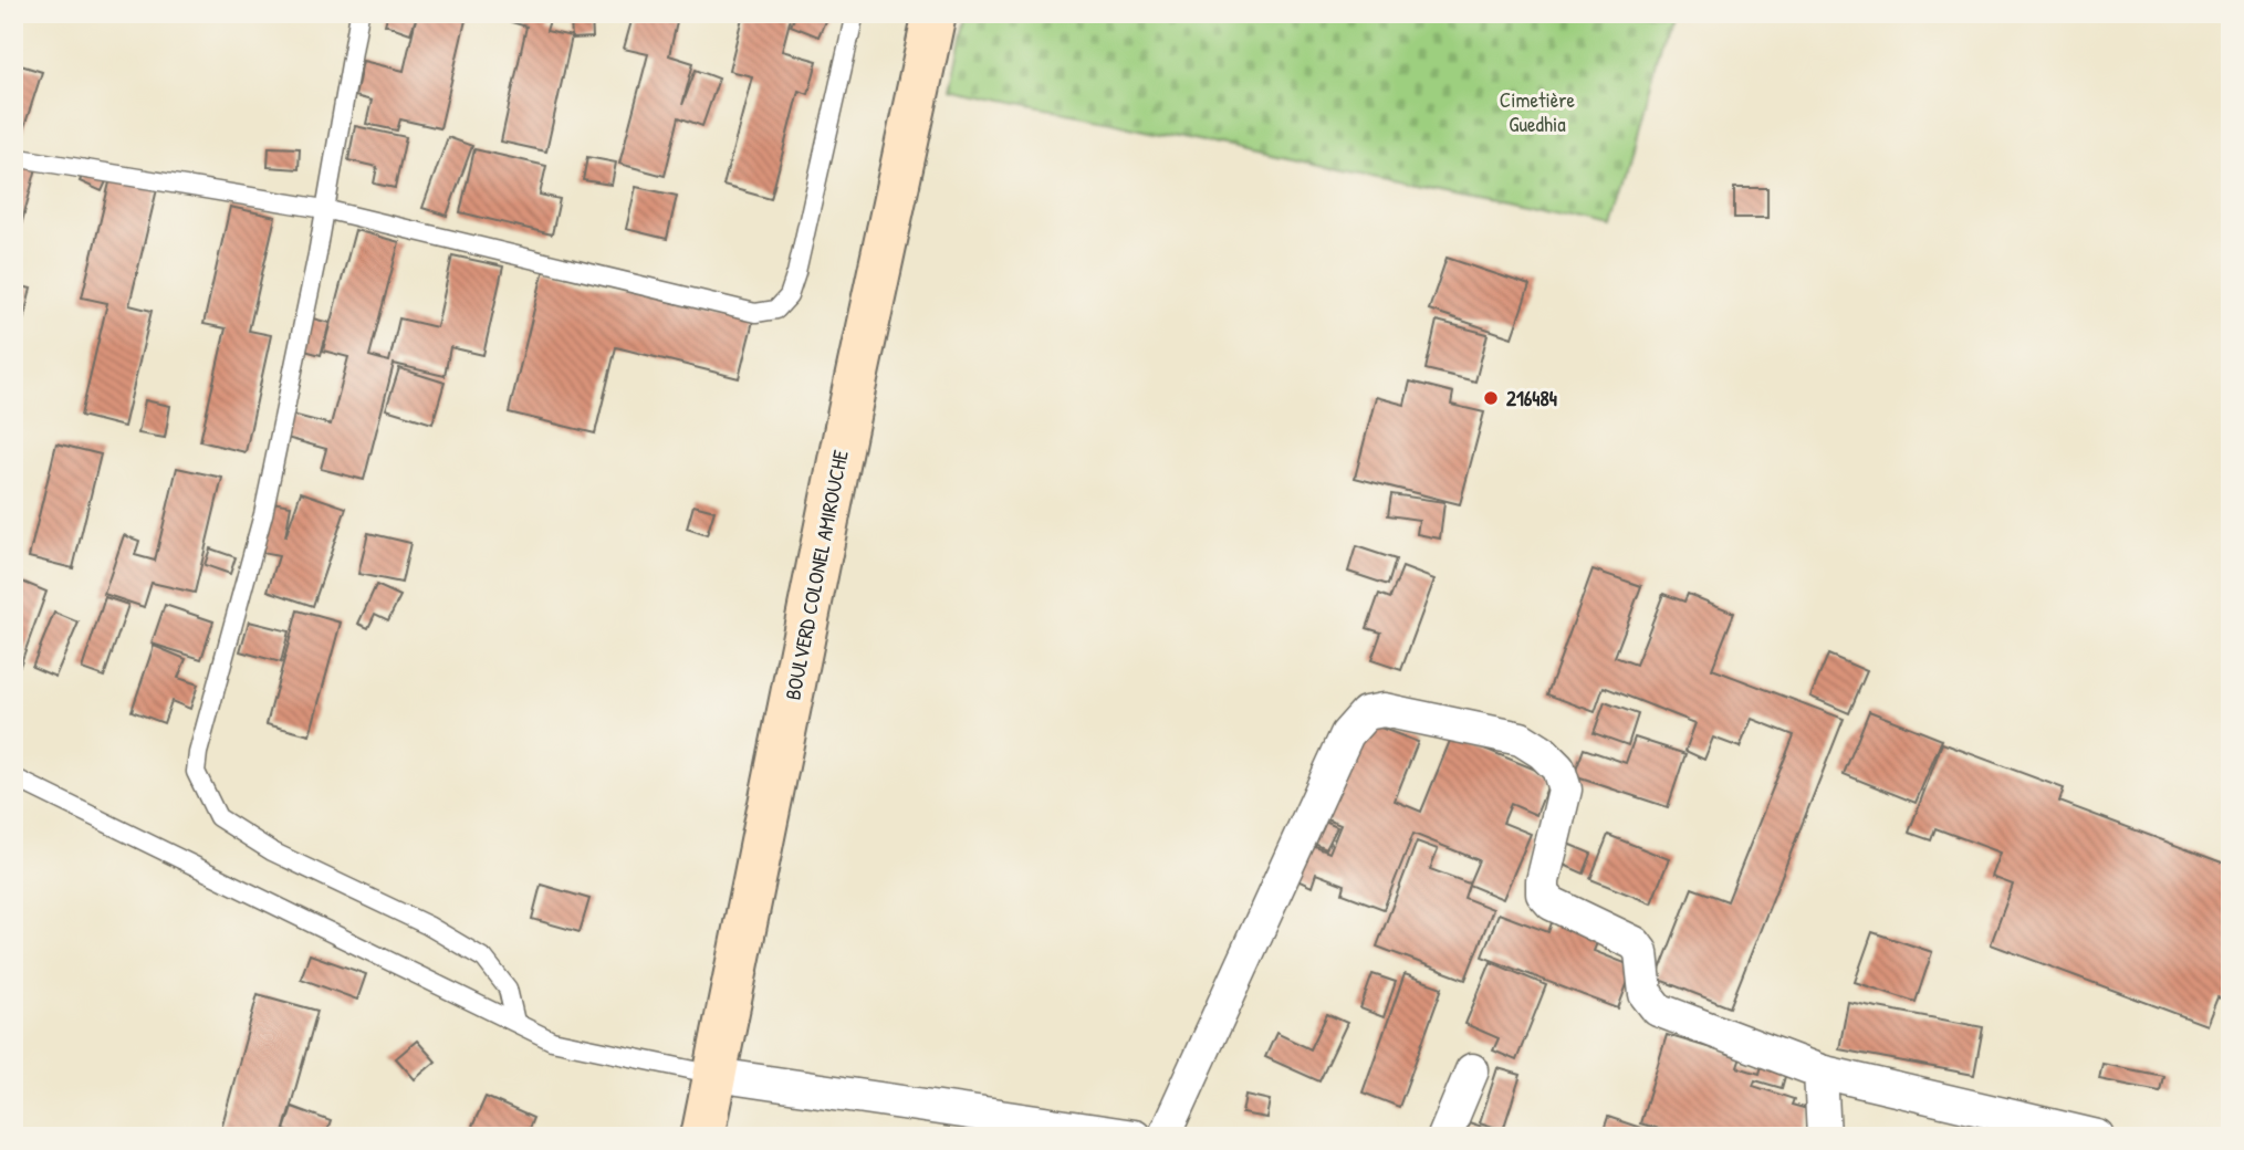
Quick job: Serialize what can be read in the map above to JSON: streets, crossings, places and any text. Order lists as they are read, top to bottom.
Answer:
{
  "streets": {
    "main road": ["BOULVERD COLONEL AMIROUCHE"]
  },
  "parks": ["Cimetière Guedhia"],
  "places": ["216484"]
}
